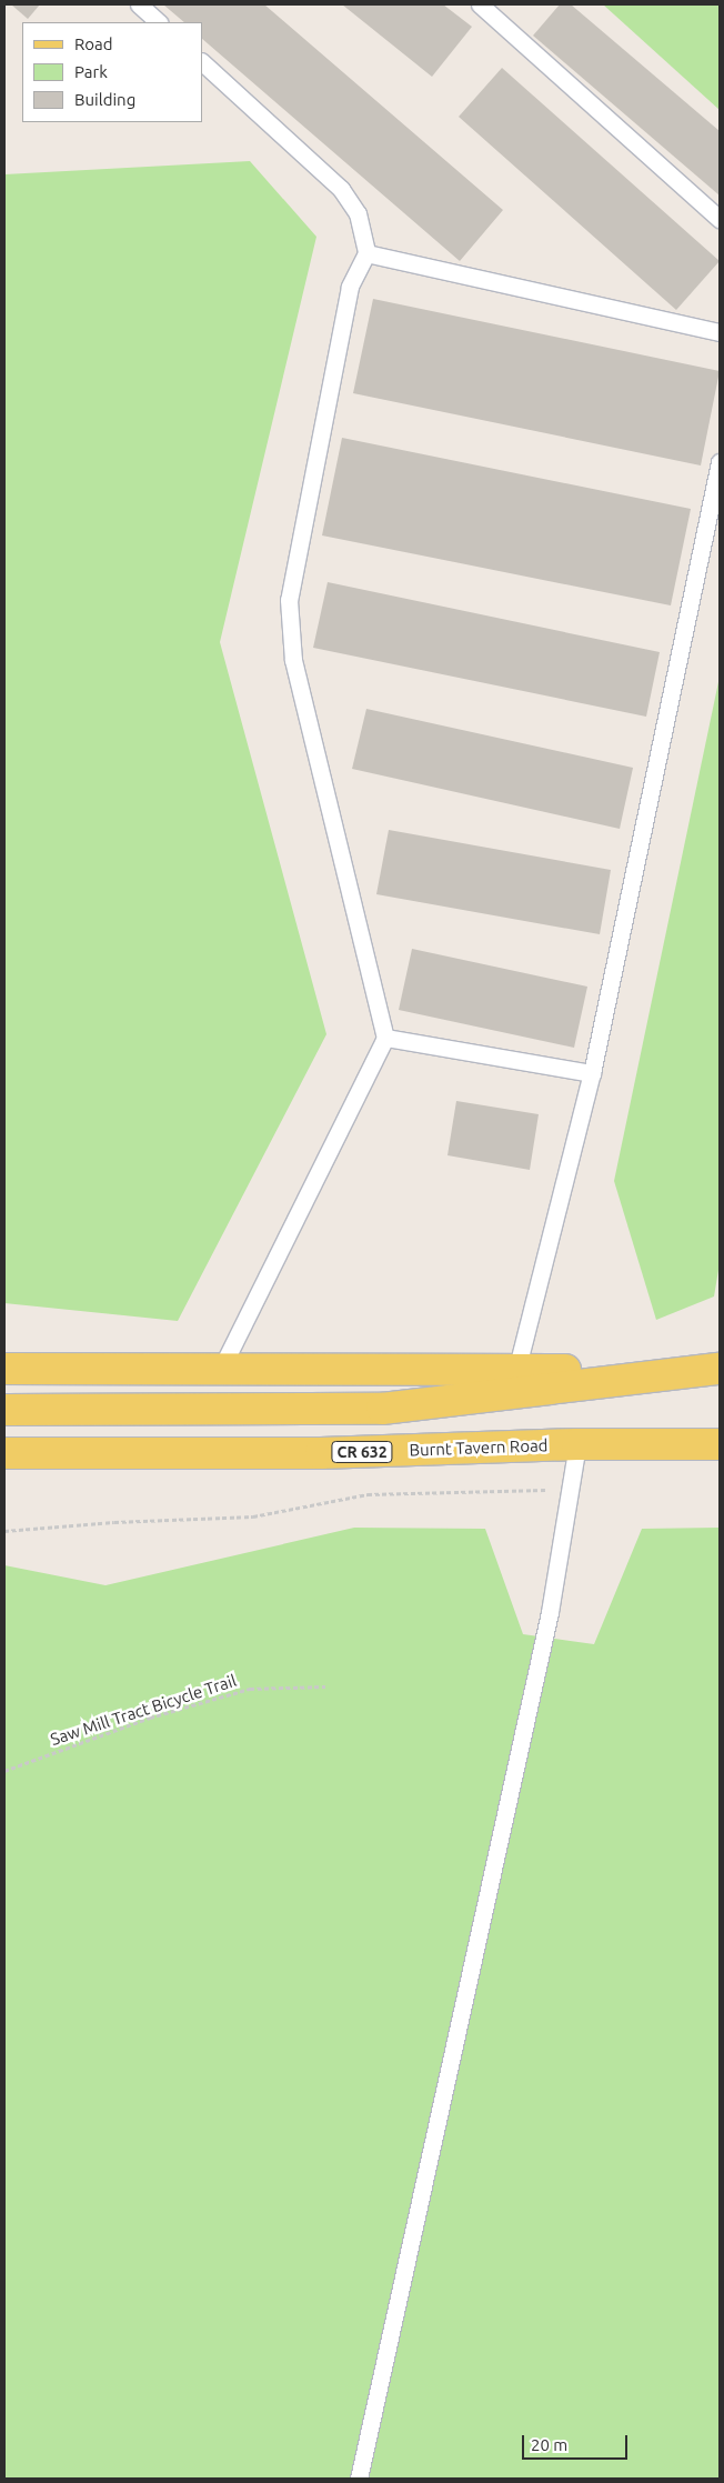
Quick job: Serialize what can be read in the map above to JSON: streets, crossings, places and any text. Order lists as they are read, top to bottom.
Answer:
{
  "streets": {
    "main road": ["Burnt Tavern Road", "CR 632"],
    "path": ["Saw Mill Tract Bicycle Trail"]
  },
  "legend": ["Road", "Park", "Building"],
  "scale_bar": "20 m"
}
